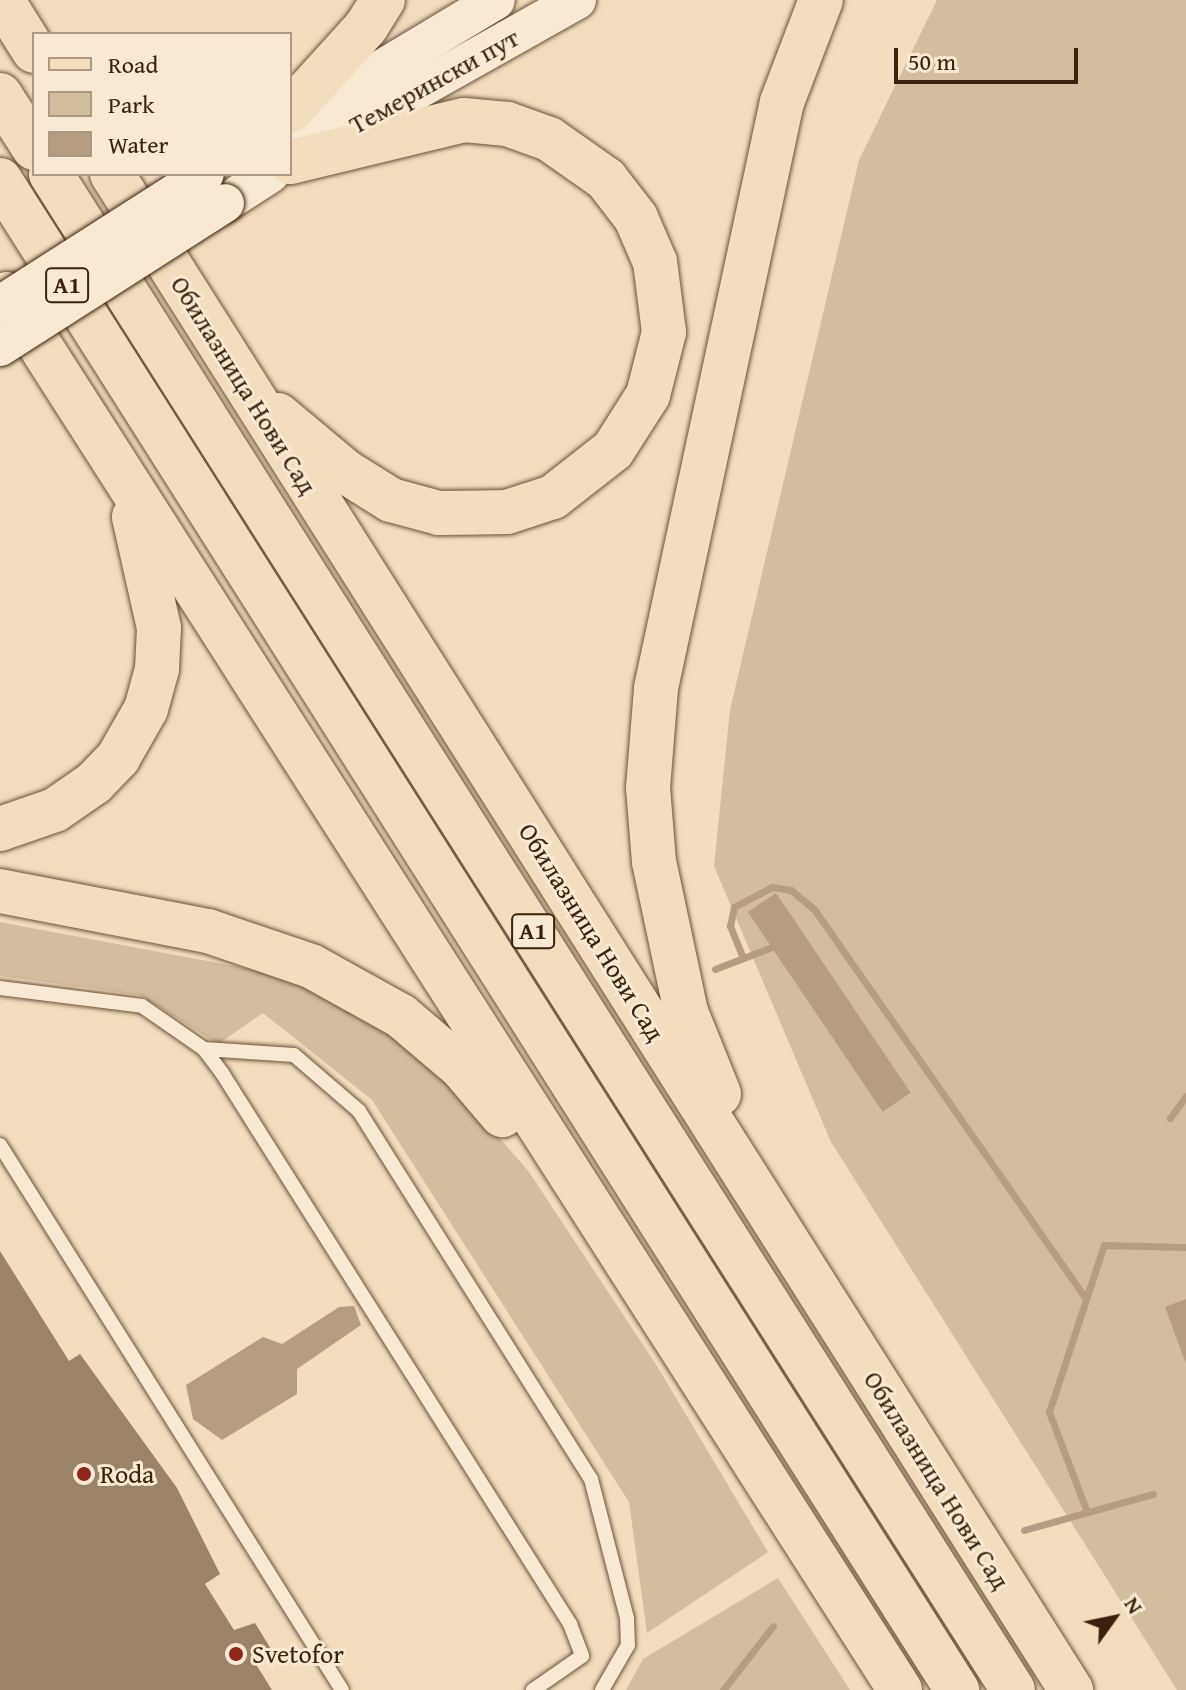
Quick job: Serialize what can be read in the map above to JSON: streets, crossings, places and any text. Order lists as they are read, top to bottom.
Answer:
{
  "streets": {
    "main road": ["Темерински пут", "A1", "Обилазница Нови Сад"]
  },
  "places": ["Roda", "Svetofor"],
  "legend": ["Road", "Park", "Water"],
  "scale_bar": "50 m",
  "north": "top right"
}
